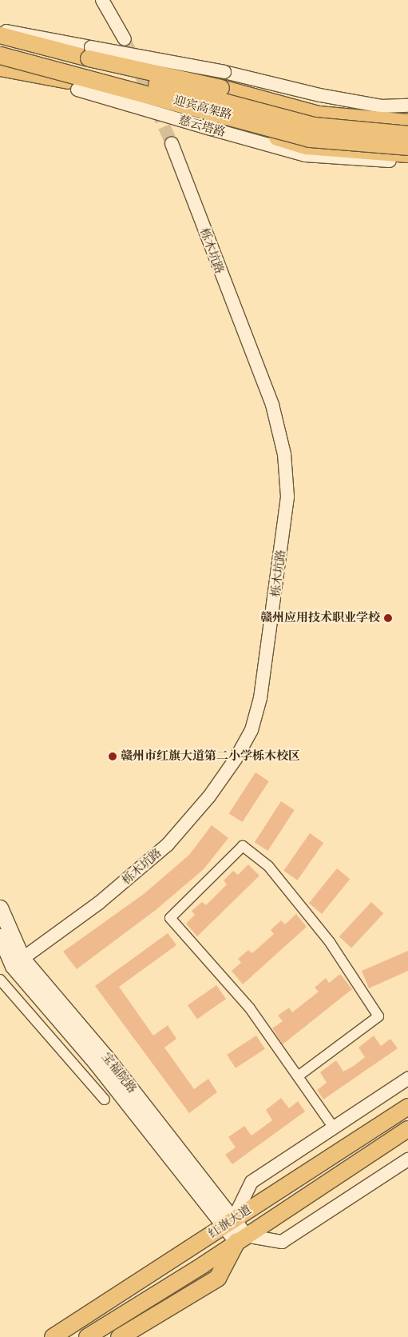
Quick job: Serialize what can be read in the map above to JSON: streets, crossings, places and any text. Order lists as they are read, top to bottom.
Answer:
{
  "streets": {
    "highway": ["迎宾高架路"],
    "main road": ["慈云塔路", "宝福院路", "红旗大道"],
    "street": ["栎木坑路"]
  },
  "crossings": [
    ["栎木坑路", "宝福院路"],
    ["宝福院路", "红旗大道"]
  ],
  "places": ["赣州应用技术职业学校", "赣州市红旗大道第二小学栎木校区"]
}
